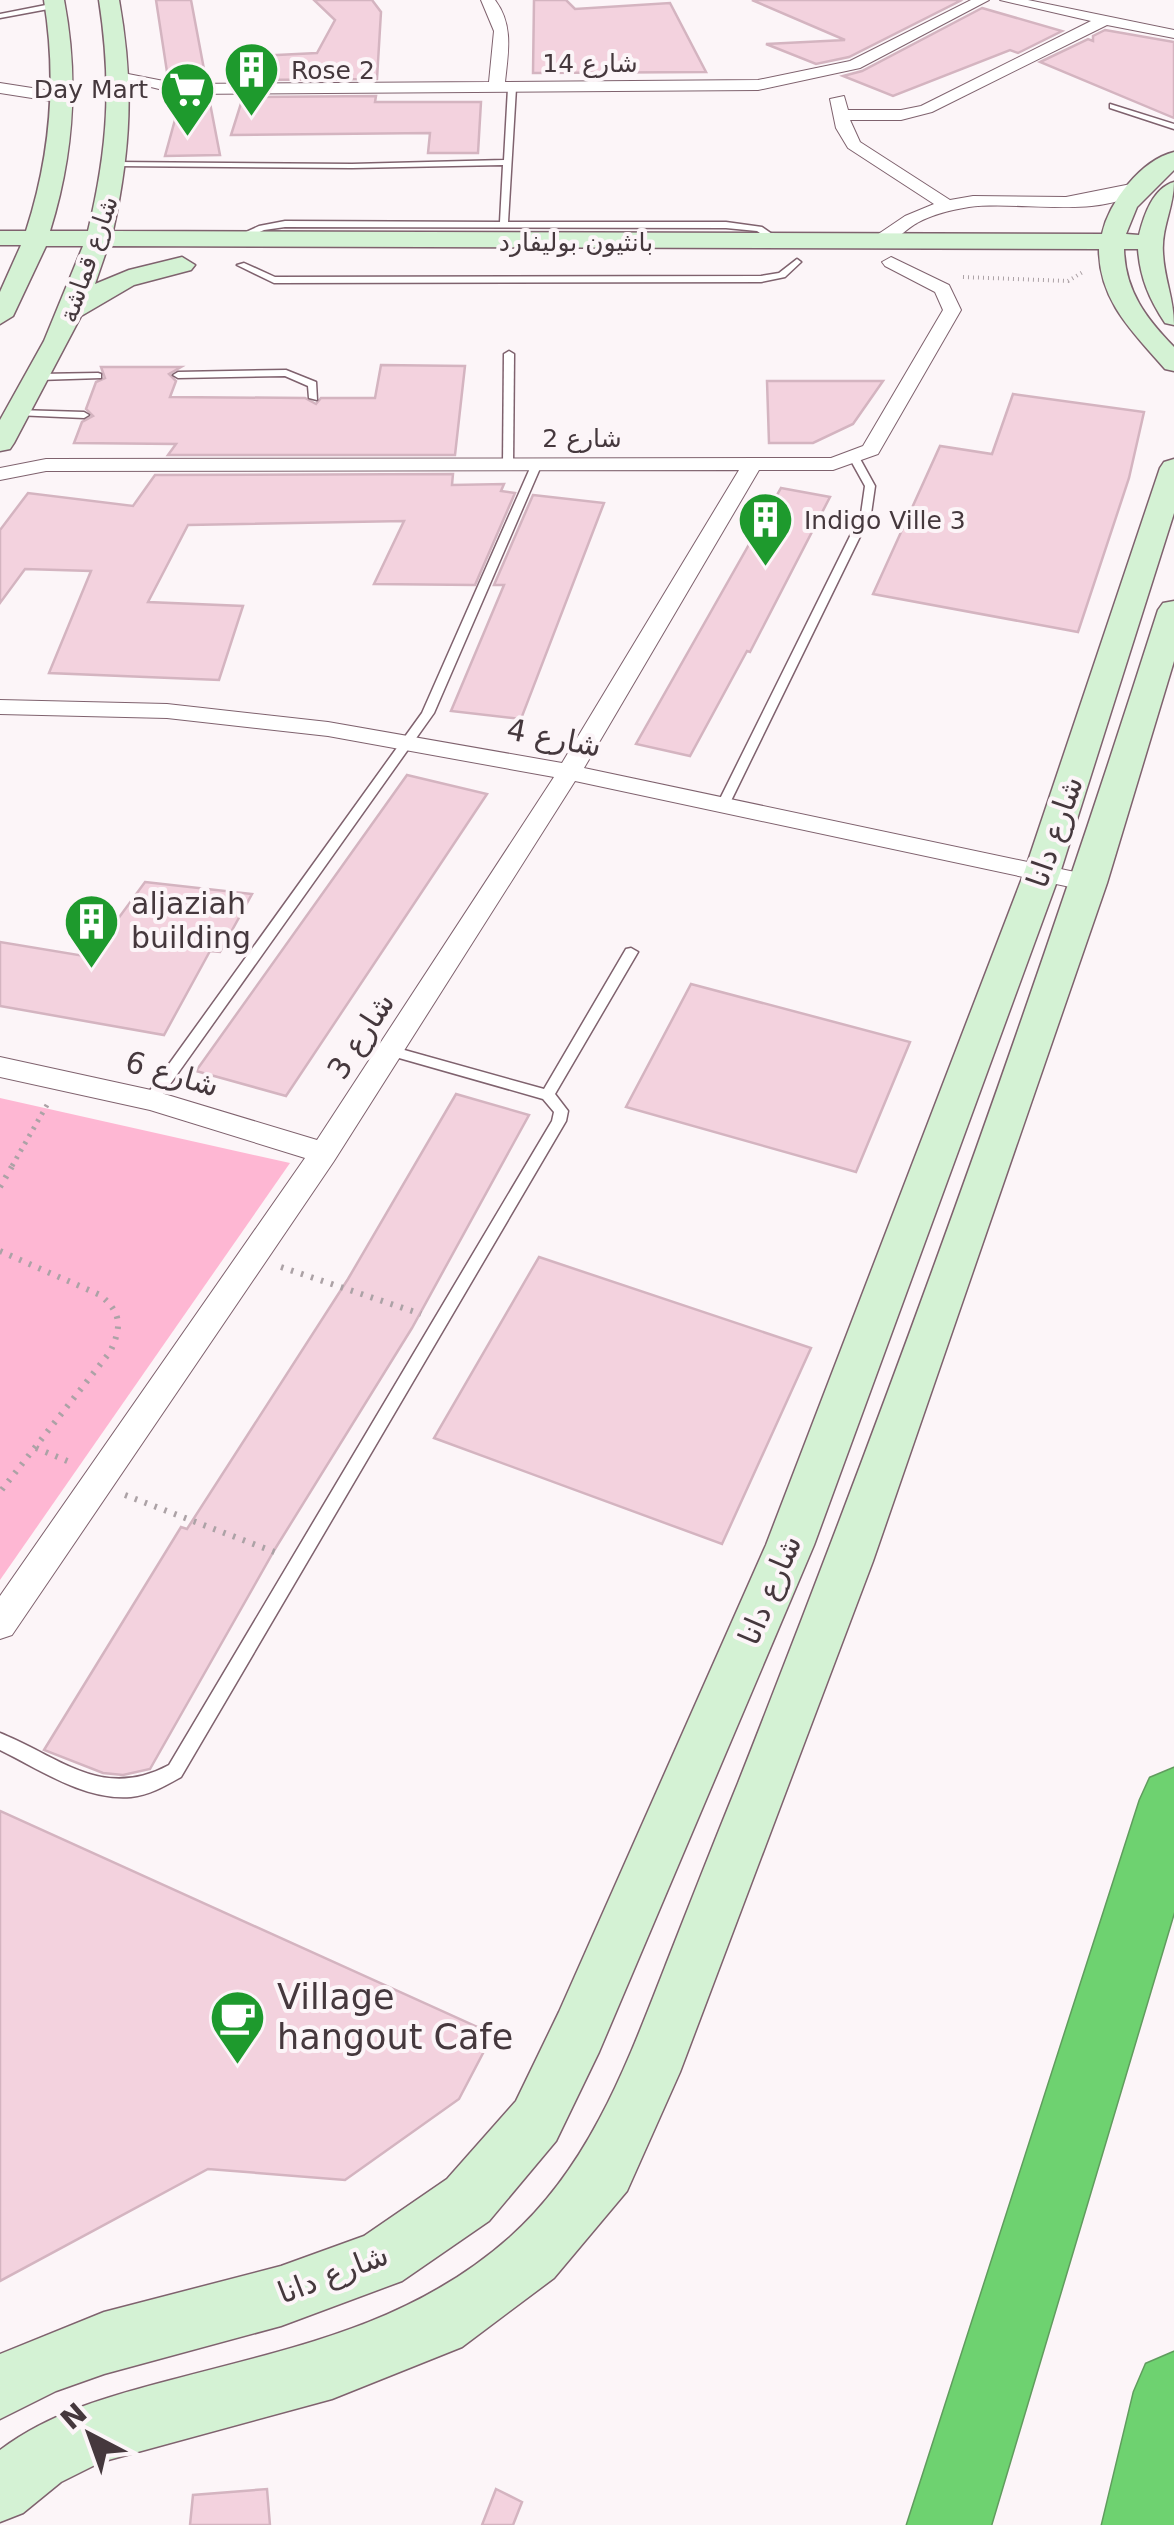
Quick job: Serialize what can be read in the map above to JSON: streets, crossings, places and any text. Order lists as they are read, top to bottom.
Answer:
{
  "streets": {
    "street": [
      "شارع 14",
      "بانثيون بوليفارد",
      "شارع قماشة",
      "شارع 2",
      "شارع 4",
      "شارع دانا",
      "شارع 3",
      "شارع 6"
    ]
  },
  "crossings": [
    ["شارع 14", "شارع قماشة"],
    ["بانثيون بوليفارد", "شارع قماشة"],
    ["شارع 2", "شارع 3"],
    ["شارع 4", "شارع دانا"],
    ["شارع 4", "شارع 3"],
    ["شارع 3", "شارع 6"]
  ],
  "places": {
    "building": ["Rose 2", "Indigo Ville 3", "aljaziah building"],
    "supermarket": ["Day Mart"],
    "cafe": ["Village hangout Cafe"]
  },
  "north": "top left"
}
